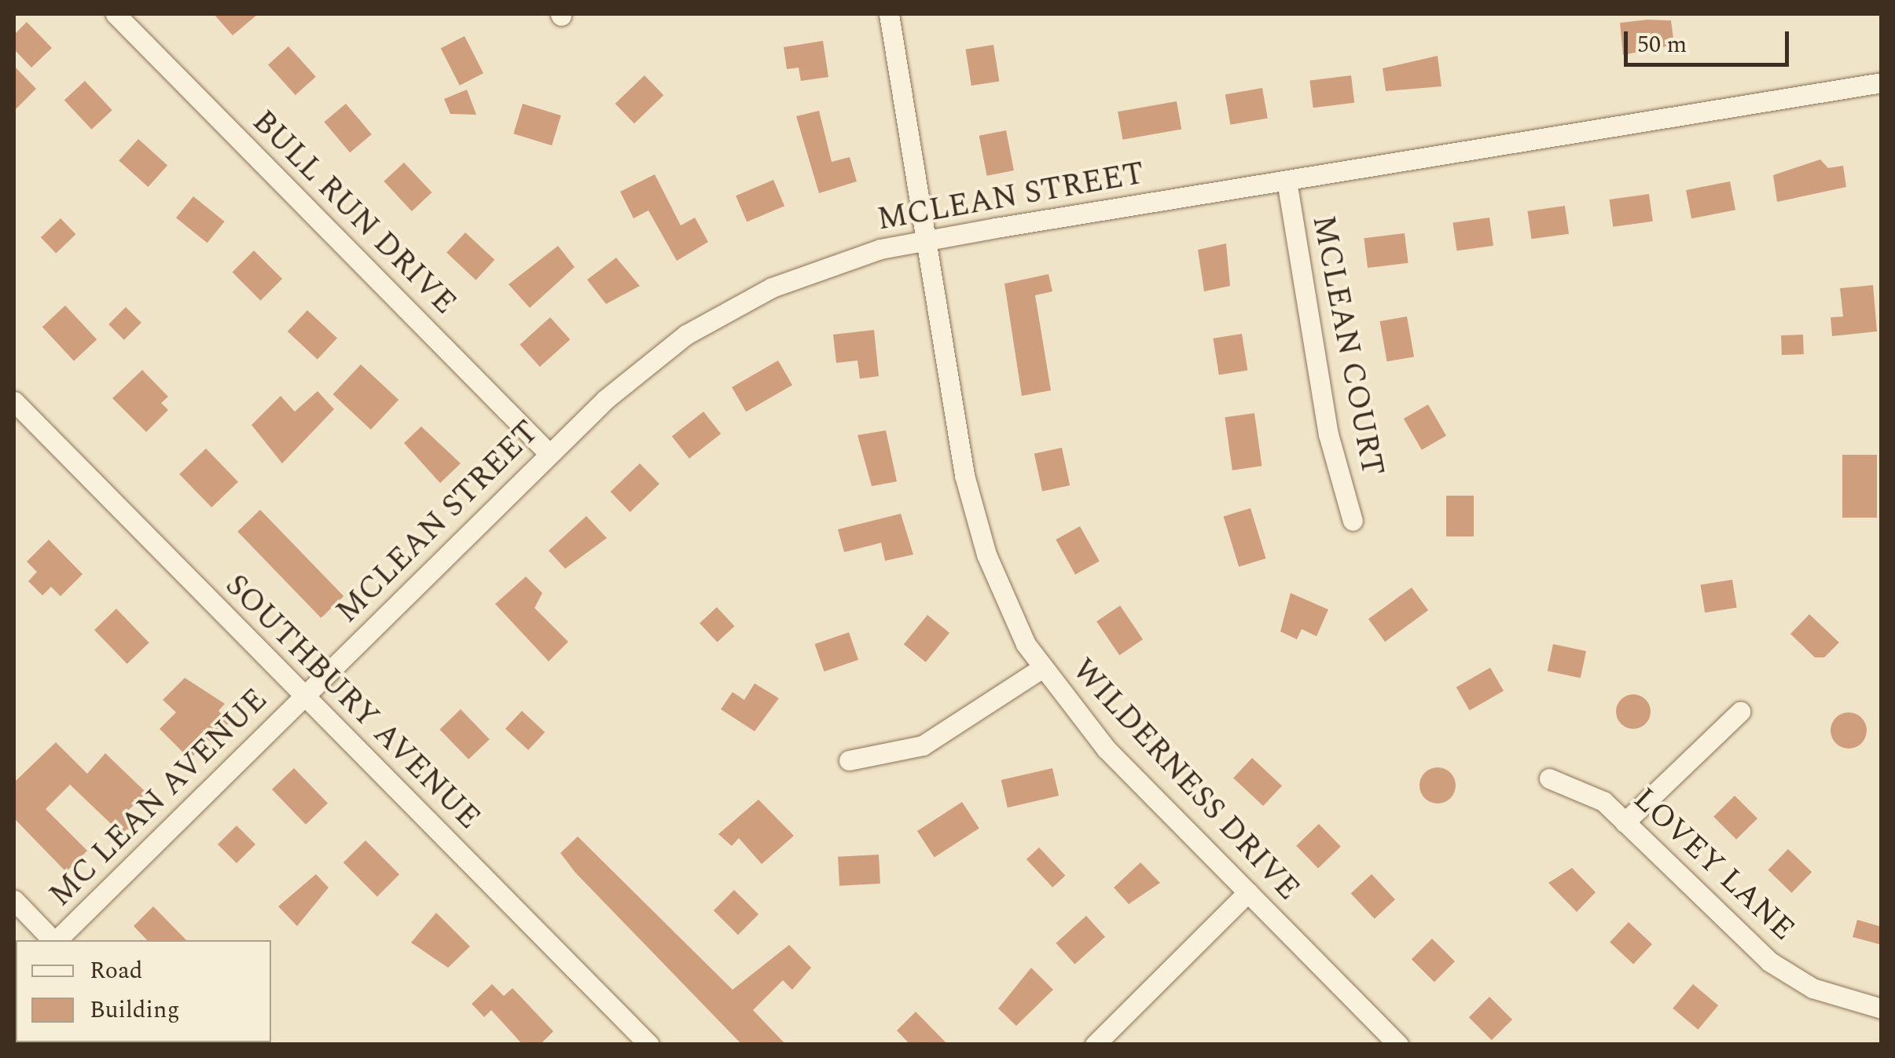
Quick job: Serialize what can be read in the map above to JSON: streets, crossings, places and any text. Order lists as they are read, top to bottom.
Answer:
{
  "streets": {
    "street": [
      "MCLEAN STREET",
      "BULL RUN DRIVE",
      "MCLEAN COURT",
      "SOUTHBURY AVENUE",
      "WILDERNESS DRIVE",
      "MC LEAN AVENUE",
      "LOVEY LANE"
    ]
  },
  "crossings": [
    ["MCLEAN STREET", "BULL RUN DRIVE"],
    ["MCLEAN STREET", "MCLEAN COURT"],
    ["MCLEAN STREET", "SOUTHBURY AVENUE"],
    ["MCLEAN STREET", "WILDERNESS DRIVE"],
    ["MCLEAN STREET", "MC LEAN AVENUE"],
    ["SOUTHBURY AVENUE", "MC LEAN AVENUE"]
  ],
  "legend": ["Road", "Building"],
  "scale_bar": "50 m"
}
